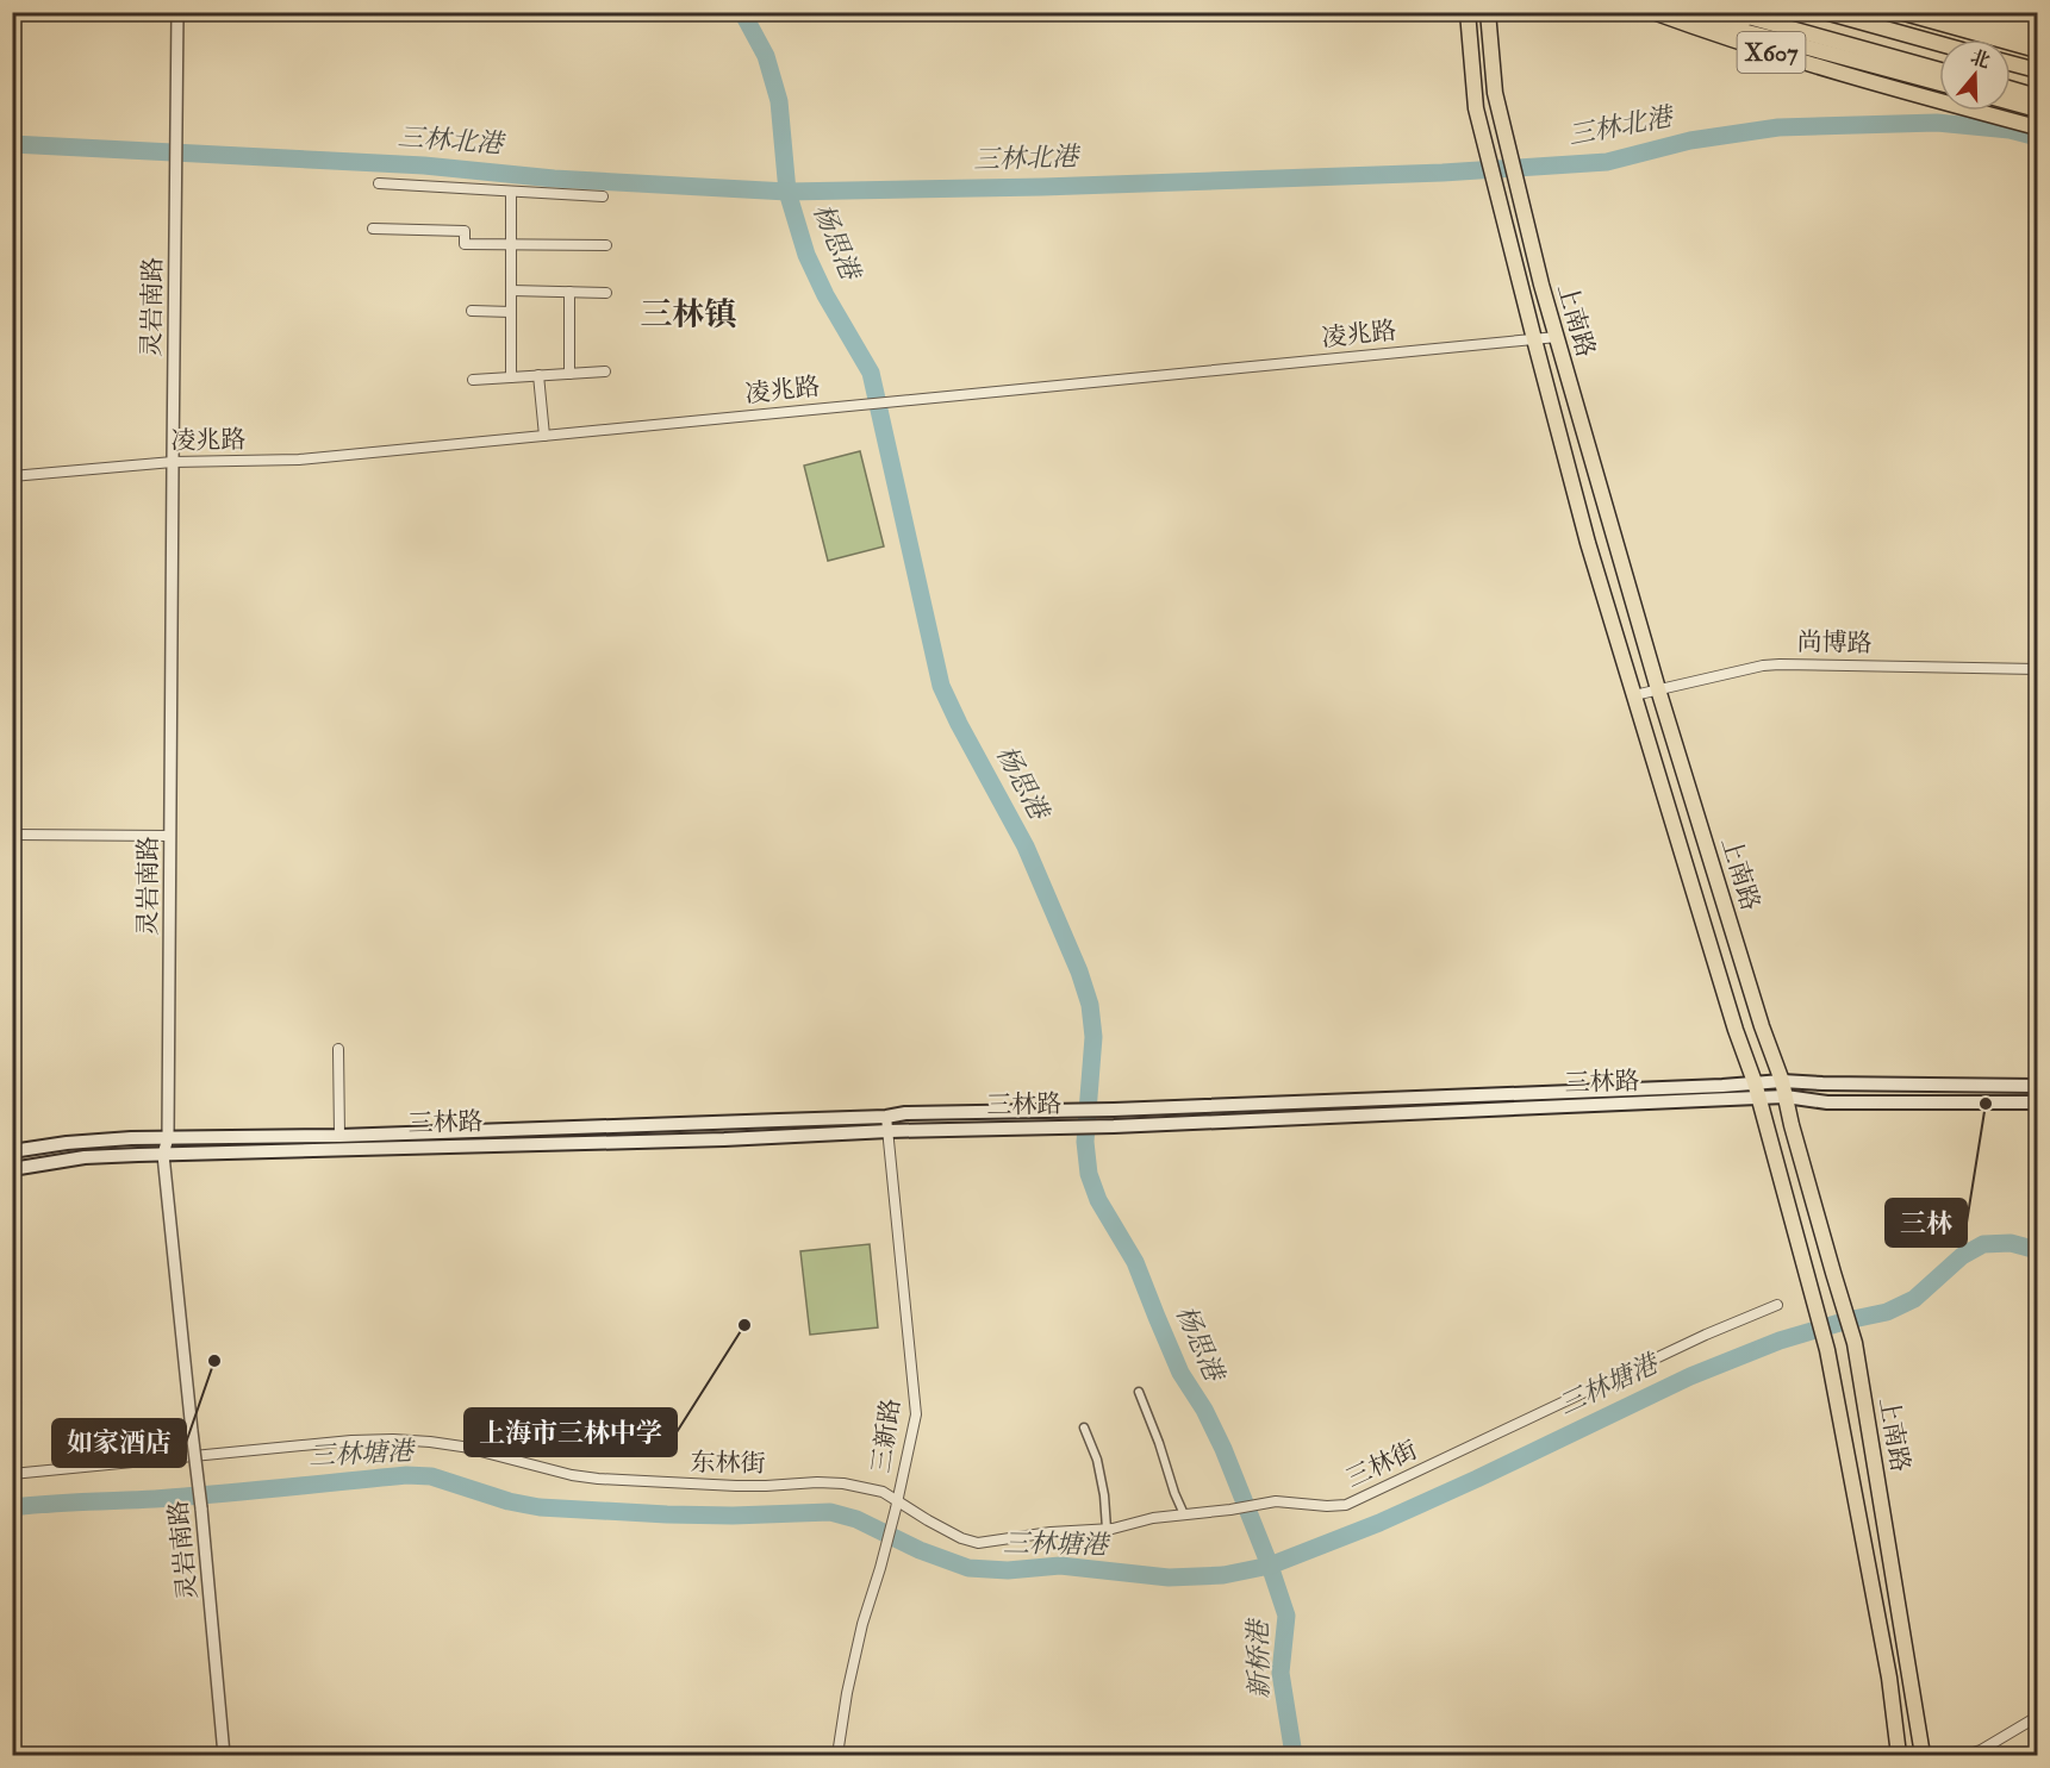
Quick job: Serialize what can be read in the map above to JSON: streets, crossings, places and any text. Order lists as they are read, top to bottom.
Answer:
{
  "streets": {
    "main road": ["X607", "上南路", "三林路"],
    "street": [
      "灵岩南路",
      "凌兆路",
      "尚博路",
      "三新路",
      "东林街",
      "三林街"
    ]
  },
  "crossings": [
    ["灵岩南路", "凌兆路"],
    ["灵岩南路", "三林路"],
    ["上南路", "凌兆路"],
    ["上南路", "尚博路"],
    ["上南路", "三林路"],
    ["三林路", "三新路"],
    ["三新路", "东林街"],
    ["三新路", "三林街"],
    ["东林街", "三林街"]
  ],
  "districts": ["三林镇"],
  "water": [
    "三林北港",
    "杨思港",
    "三林塘港",
    "新桥港"
  ],
  "places": ["三林", "上海市三林中学", "如家酒店"],
  "north": "top"
}
